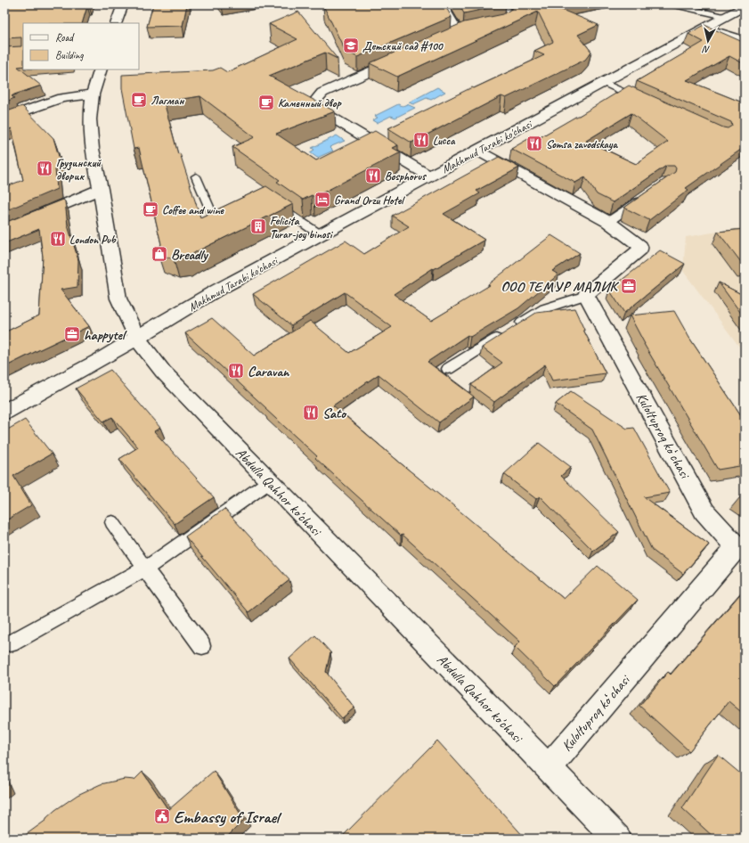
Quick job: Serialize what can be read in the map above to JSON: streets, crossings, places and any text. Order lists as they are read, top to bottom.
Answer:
{
  "streets": {
    "street": ["Makhmud Tarabi ko'chasi", "Kuloltuproq koʻchasi", "Abdulla Qahhor ko'chasi"]
  },
  "crossings": [
    ["Makhmud Tarabi ko'chasi", "Abdulla Qahhor ko'chasi"],
    ["Kuloltuproq koʻchasi", "Abdulla Qahhor ko'chasi"]
  ],
  "places": {
    "school or university": ["Детский сад #100"],
    "cafe": ["Лагман", "Каменный двор", "Coffee and wine"],
    "restaurant": [
      "Lucca",
      "Somsa zavodskaya",
      "Грузинский дворик",
      "Bosphorus",
      "London Pub",
      "Caravan",
      "Sato"
    ],
    "hotel": ["Grand Orzu Hotel"],
    "building": ["Felicita Turar-joy binosi"],
    "shop": ["Breadly"],
    "office": ["ООО ТЕМУР МАЛИК", "happytel"],
    "public building": ["Embassy of Israel"]
  },
  "legend": ["Road", "Building"],
  "north": "bottom"
}
